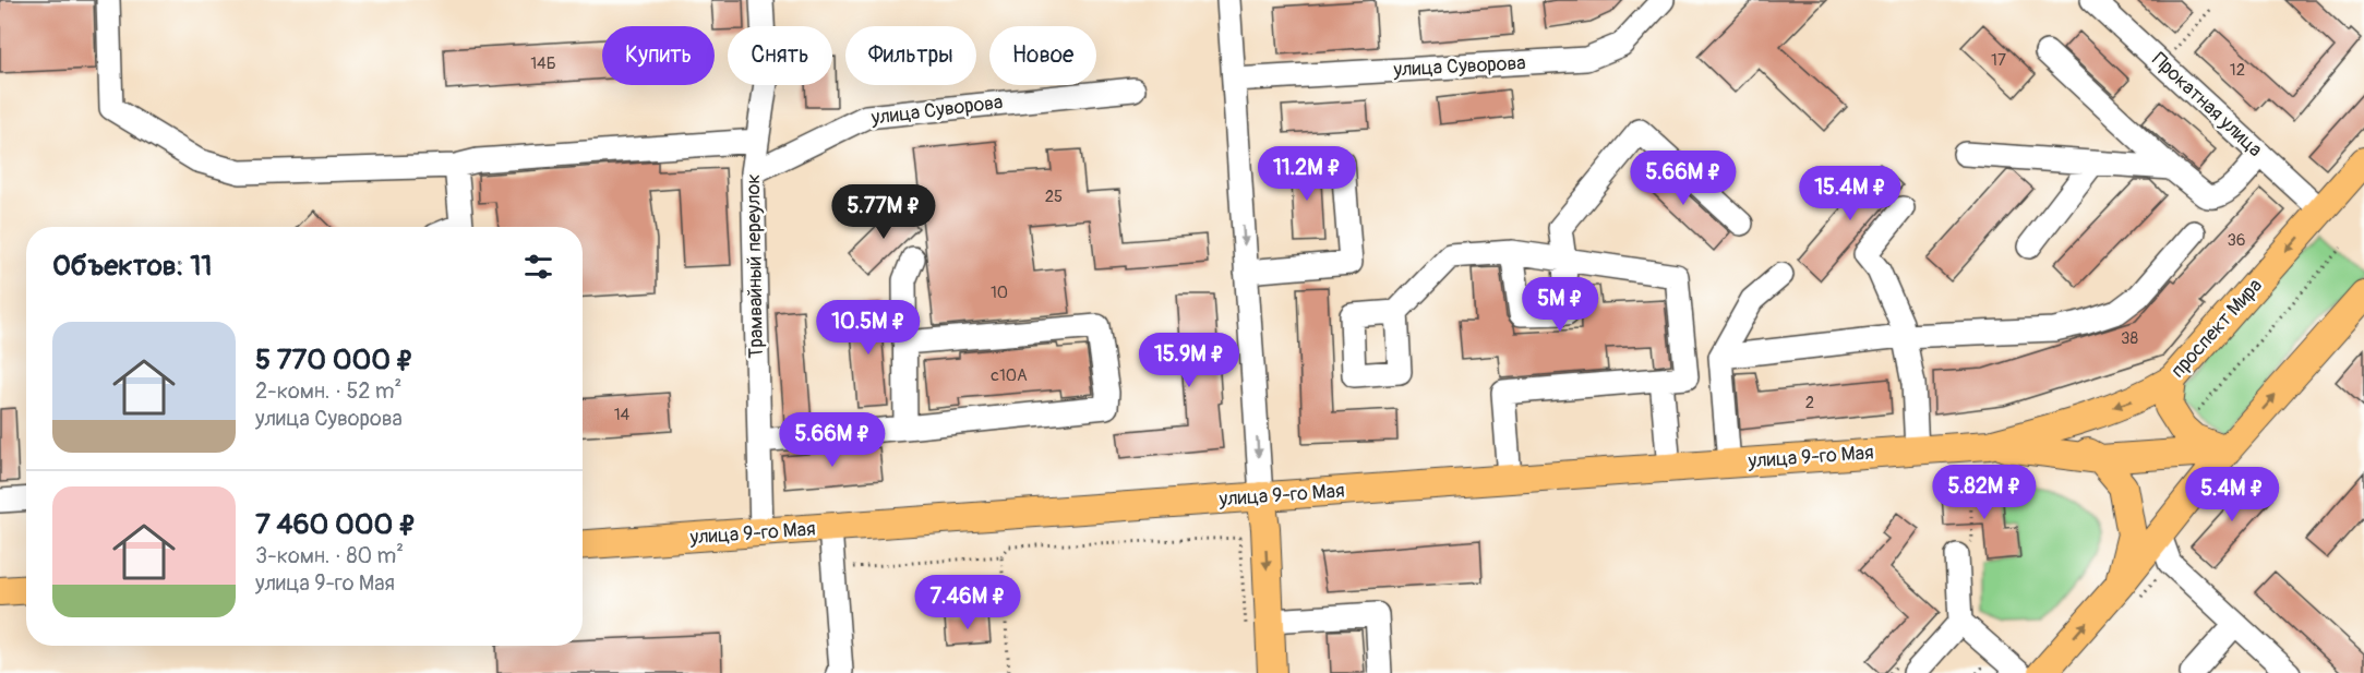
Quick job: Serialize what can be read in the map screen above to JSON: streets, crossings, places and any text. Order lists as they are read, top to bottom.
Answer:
{
  "streets": {
    "main road": ["проспект Мира", "улица 9-го Мая"],
    "street": ["улица Суворова", "Прокатная улица", "Трамвайный переулок"]
  },
  "crossings": [
    ["улица Суворова", "Трамвайный переулок"],
    ["Прокатная улица", "проспект Мира"],
    ["Трамвайный переулок", "улица 9-го Мая"],
    ["проспект Мира", "улица 9-го Мая"]
  ],
  "house_numbers": [
    "17",
    "14Б",
    "12",
    "25",
    "36",
    "10",
    "38",
    "с10А",
    "2",
    "14"
  ],
  "page": {
    "chip": [
      "Купить",
      "Снять",
      "Фильтры",
      "Новое"
    ],
    "price": [
      "11.2M ₽",
      "5.66M ₽",
      "15.4M ₽",
      "5.77M ₽",
      "5M ₽",
      "10.5M ₽",
      "15.9M ₽",
      "5.66M ₽",
      "5.82M ₽",
      "5.4M ₽",
      "7.46M ₽"
    ],
    "heading": "Объектов: 11",
    "list": [
      {
        "name": "5 770 000 ₽",
        "note": "2-комн. · 52 m² · улица Суворова"
      },
      {
        "name": "7 460 000 ₽",
        "note": "3-комн. · 80 m² · улица 9-го Мая"
      }
    ]
  }
}
